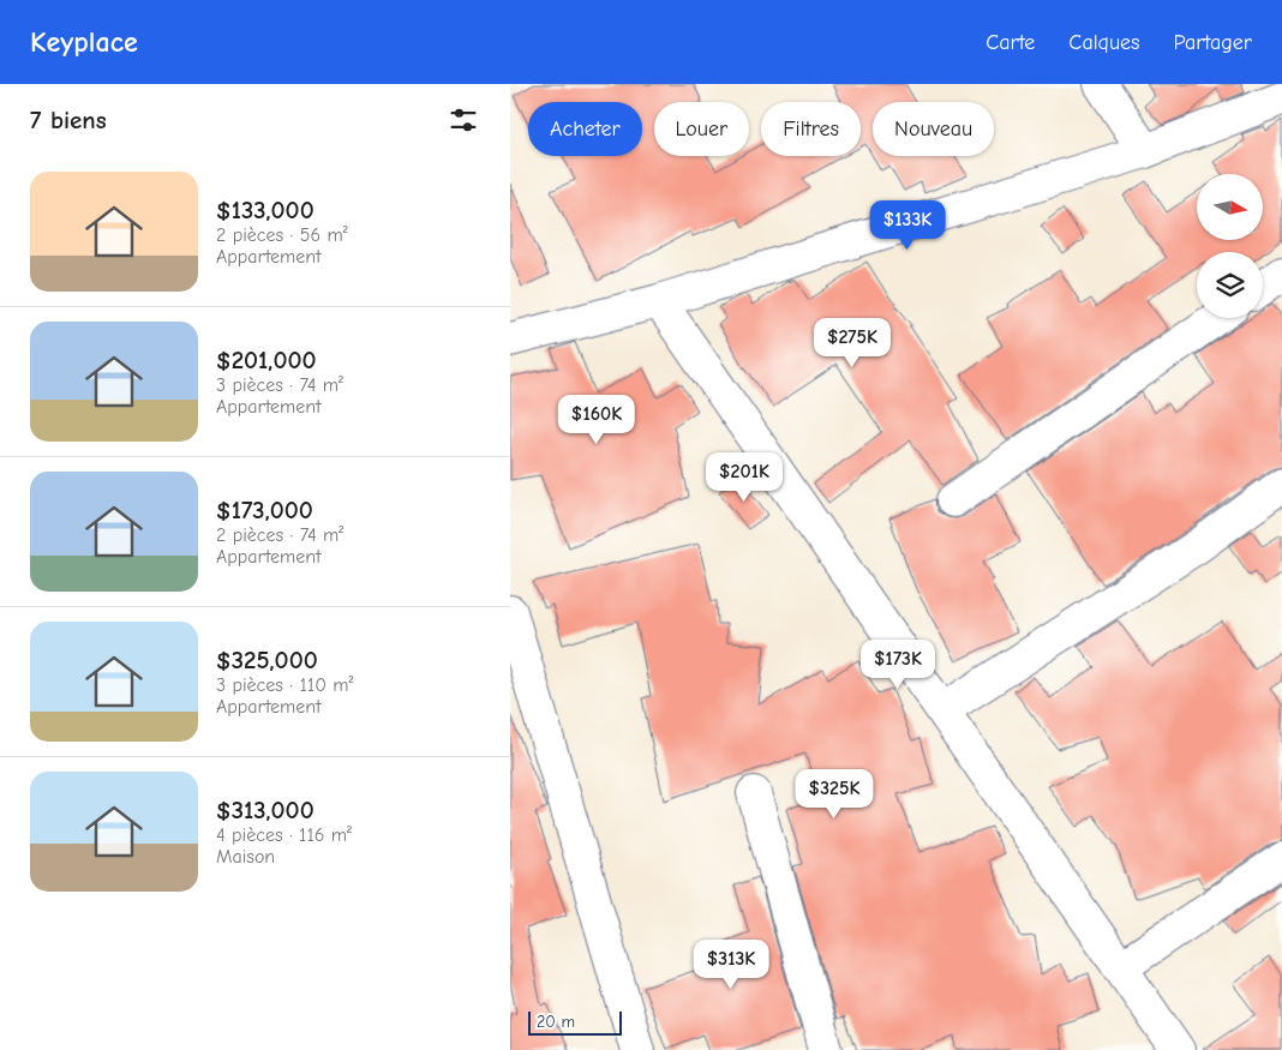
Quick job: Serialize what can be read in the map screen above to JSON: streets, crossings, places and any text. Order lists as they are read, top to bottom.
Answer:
{
  "scale_bar": "20 m",
  "north": "right",
  "page": {
    "header": "Keyplace",
    "nav": ["Carte", "Calques", "Partager"],
    "heading": "7 biens",
    "chip": [
      "Acheter",
      "Louer",
      "Filtres",
      "Nouveau"
    ],
    "list": [
      {
        "name": "$133,000",
        "note": "2 pièces · 56 m² · Appartement"
      },
      {
        "name": "$201,000",
        "note": "3 pièces · 74 m² · Appartement"
      },
      {
        "name": "$173,000",
        "note": "2 pièces · 74 m² · Appartement"
      },
      {
        "name": "$325,000",
        "note": "3 pièces · 110 m² · Appartement"
      },
      {
        "name": "$313,000",
        "note": "4 pièces · 116 m² · Maison"
      }
    ],
    "price": [
      "$133K",
      "$275K",
      "$160K",
      "$201K",
      "$173K",
      "$325K",
      "$313K"
    ],
    "scale": "20 m"
  }
}
